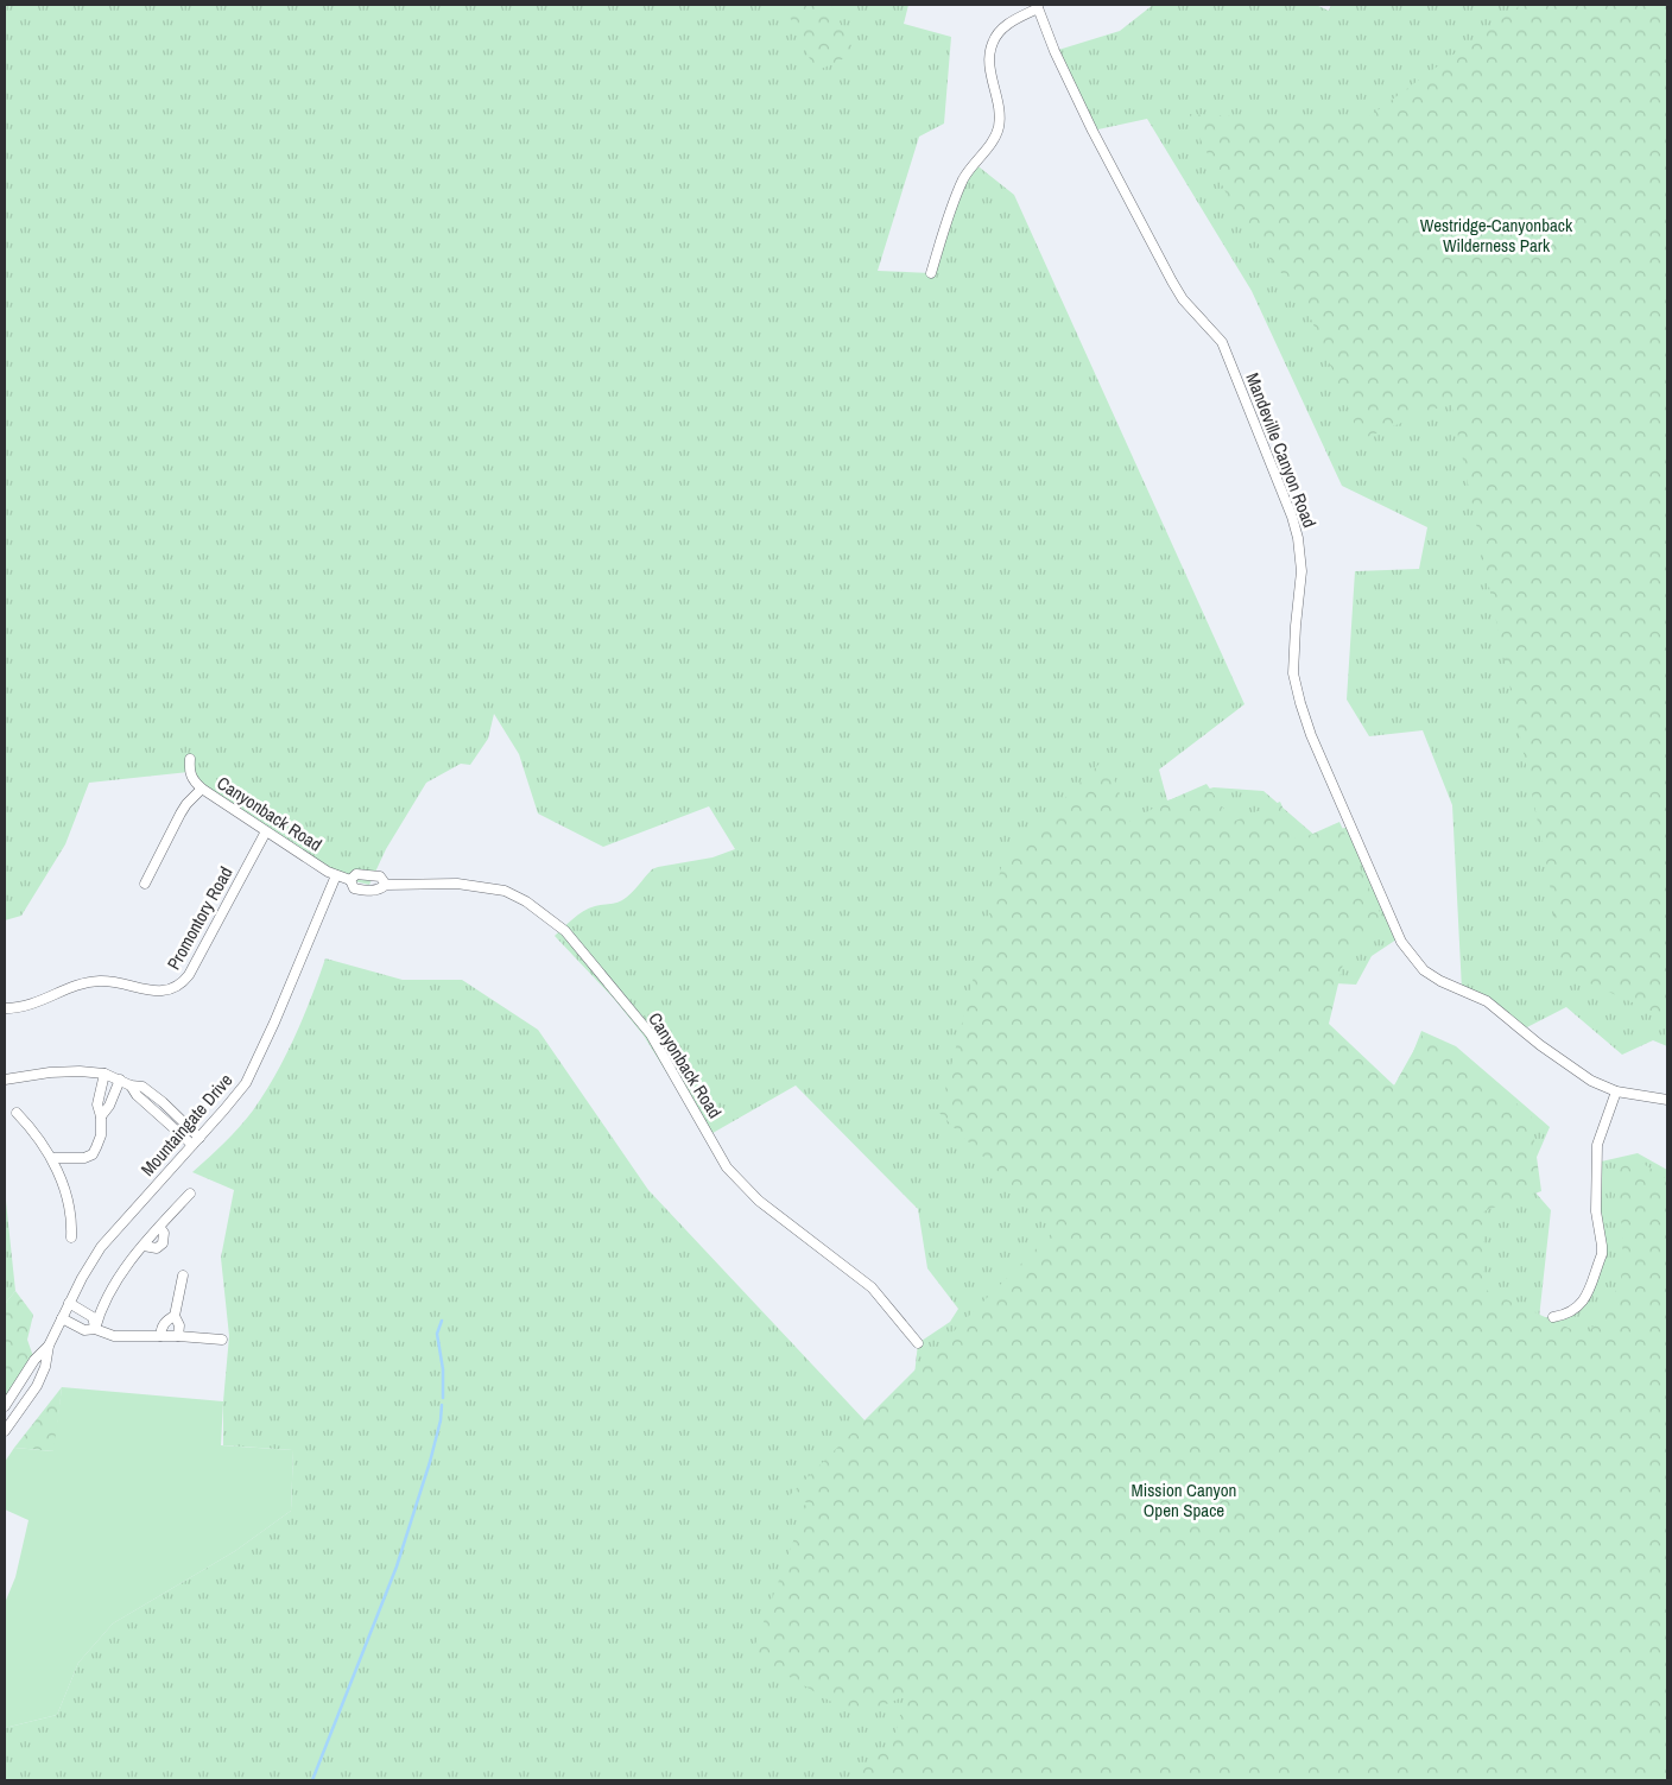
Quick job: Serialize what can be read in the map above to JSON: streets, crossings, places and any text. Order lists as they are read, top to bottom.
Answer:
{
  "streets": {
    "street": [
      "Mandeville Canyon Road",
      "Canyonback Road",
      "Promontory Road",
      "Mountaingate Drive"
    ]
  },
  "crossings": [
    ["Canyonback Road", "Promontory Road"],
    ["Canyonback Road", "Mountaingate Drive"]
  ],
  "parks": ["Westridge-Canyonback Wilderness Park", "Mission Canyon Open Space"]
}
